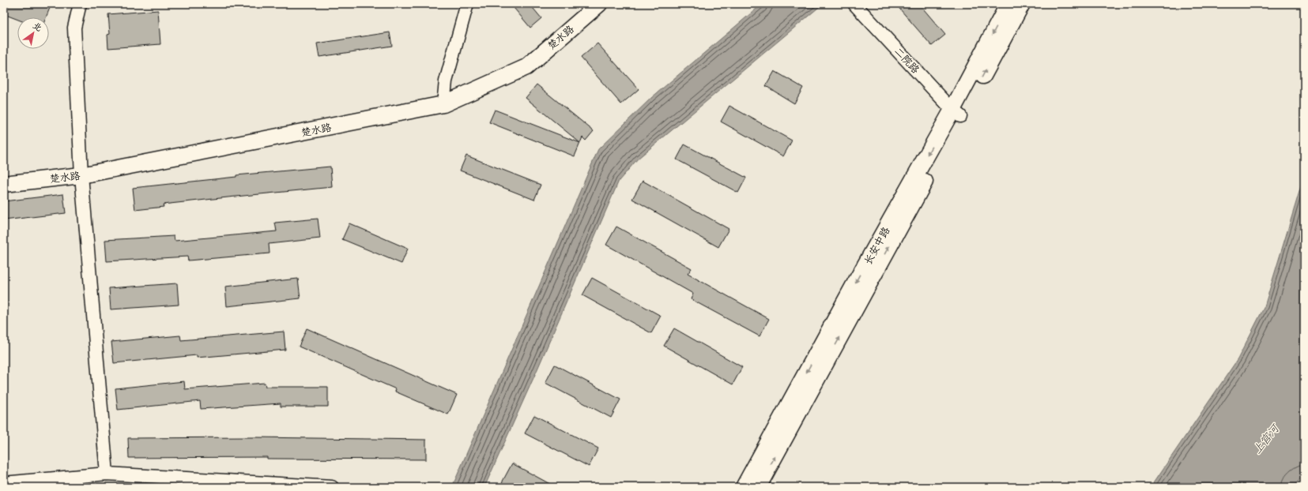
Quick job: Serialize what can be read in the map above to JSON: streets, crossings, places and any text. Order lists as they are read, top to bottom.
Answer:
{
  "streets": {
    "main road": ["楚水路", "长安中路"],
    "street": ["二院路"]
  },
  "crossings": [
    ["二院路", "长安中路"]
  ],
  "water": ["上官河"],
  "north": "top right"
}
